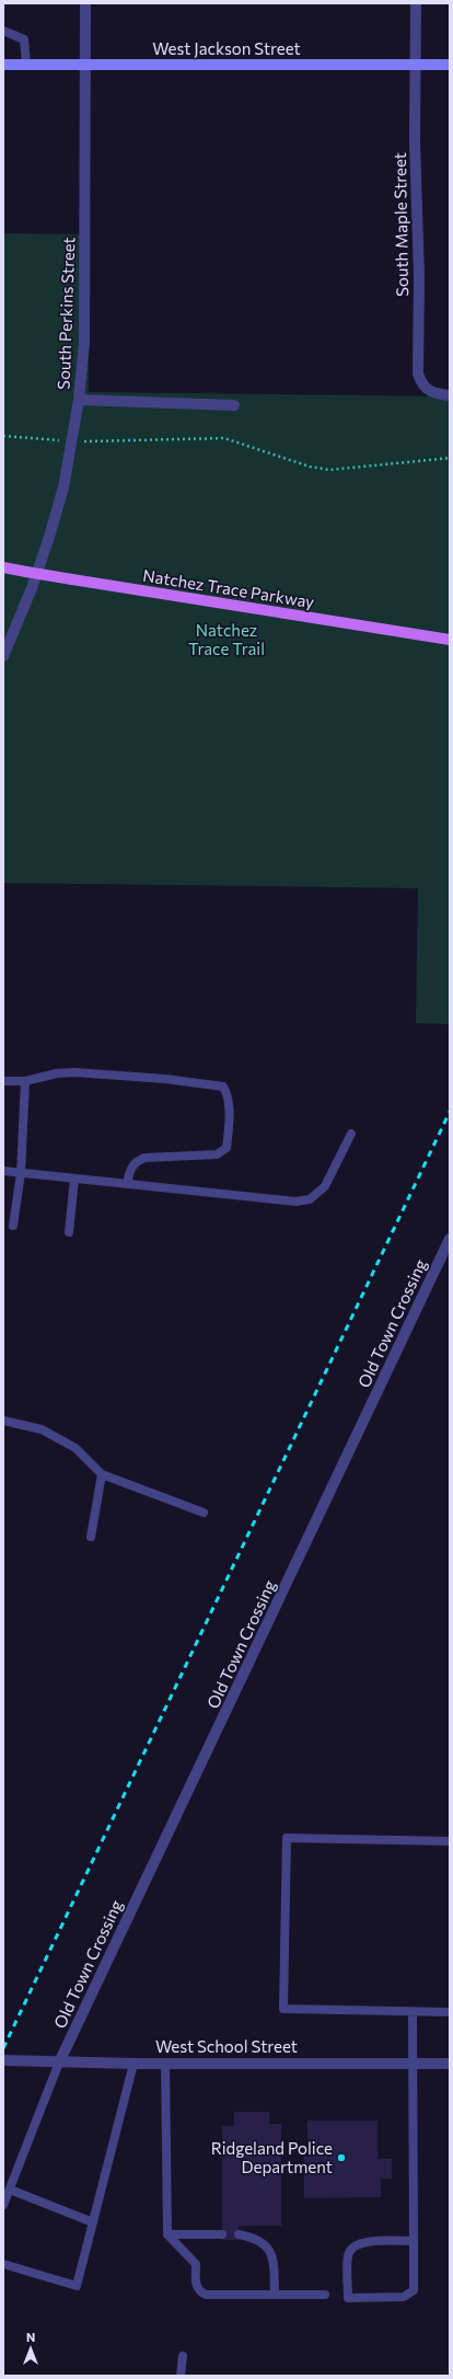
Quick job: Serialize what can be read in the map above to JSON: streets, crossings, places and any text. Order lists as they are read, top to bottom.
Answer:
{
  "streets": {
    "main road": ["West Jackson Street", "Natchez Trace Parkway"],
    "street": [
      "South Maple Street",
      "South Perkins Street",
      "Old Town Crossing",
      "West School Street"
    ]
  },
  "crossings": [
    ["West Jackson Street", "South Maple Street"],
    ["West Jackson Street", "South Perkins Street"],
    ["Old Town Crossing", "West School Street"]
  ],
  "parks": ["Natchez Trace Trail"],
  "places": ["Ridgeland Police Department"],
  "north": "top"
}
